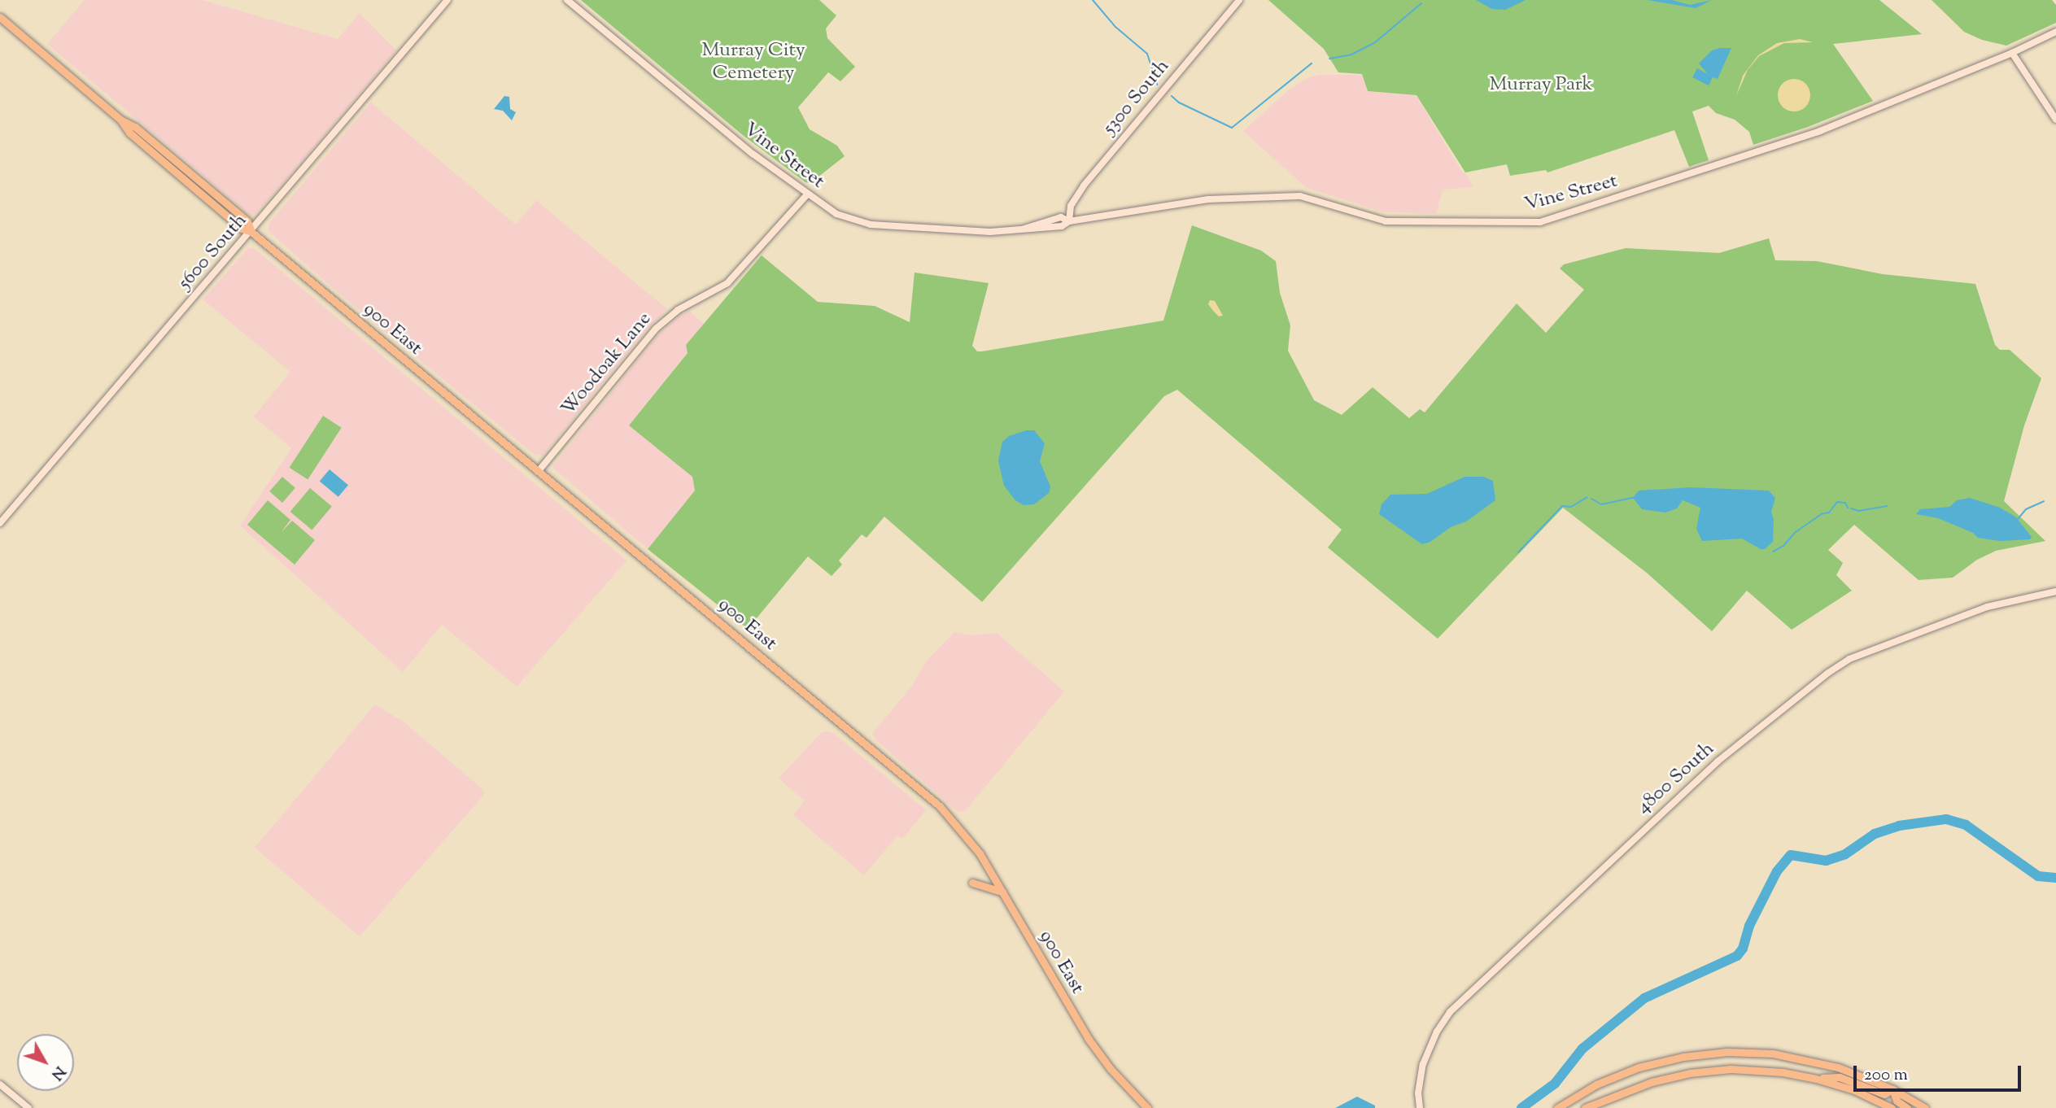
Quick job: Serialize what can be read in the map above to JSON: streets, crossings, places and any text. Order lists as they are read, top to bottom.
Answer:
{
  "streets": {
    "main road": ["900 East"],
    "street": [
      "5300 South",
      "Vine Street",
      "5600 South",
      "Woodoak Lane",
      "4800 South"
    ]
  },
  "crossings": [
    ["5300 South", "Vine Street"],
    ["Vine Street", "Woodoak Lane"],
    ["5600 South", "900 East"],
    ["900 East", "Woodoak Lane"]
  ],
  "parks": ["Murray City Cemetery", "Murray Park"],
  "scale_bar": "200 m",
  "north": "bottom right"
}
